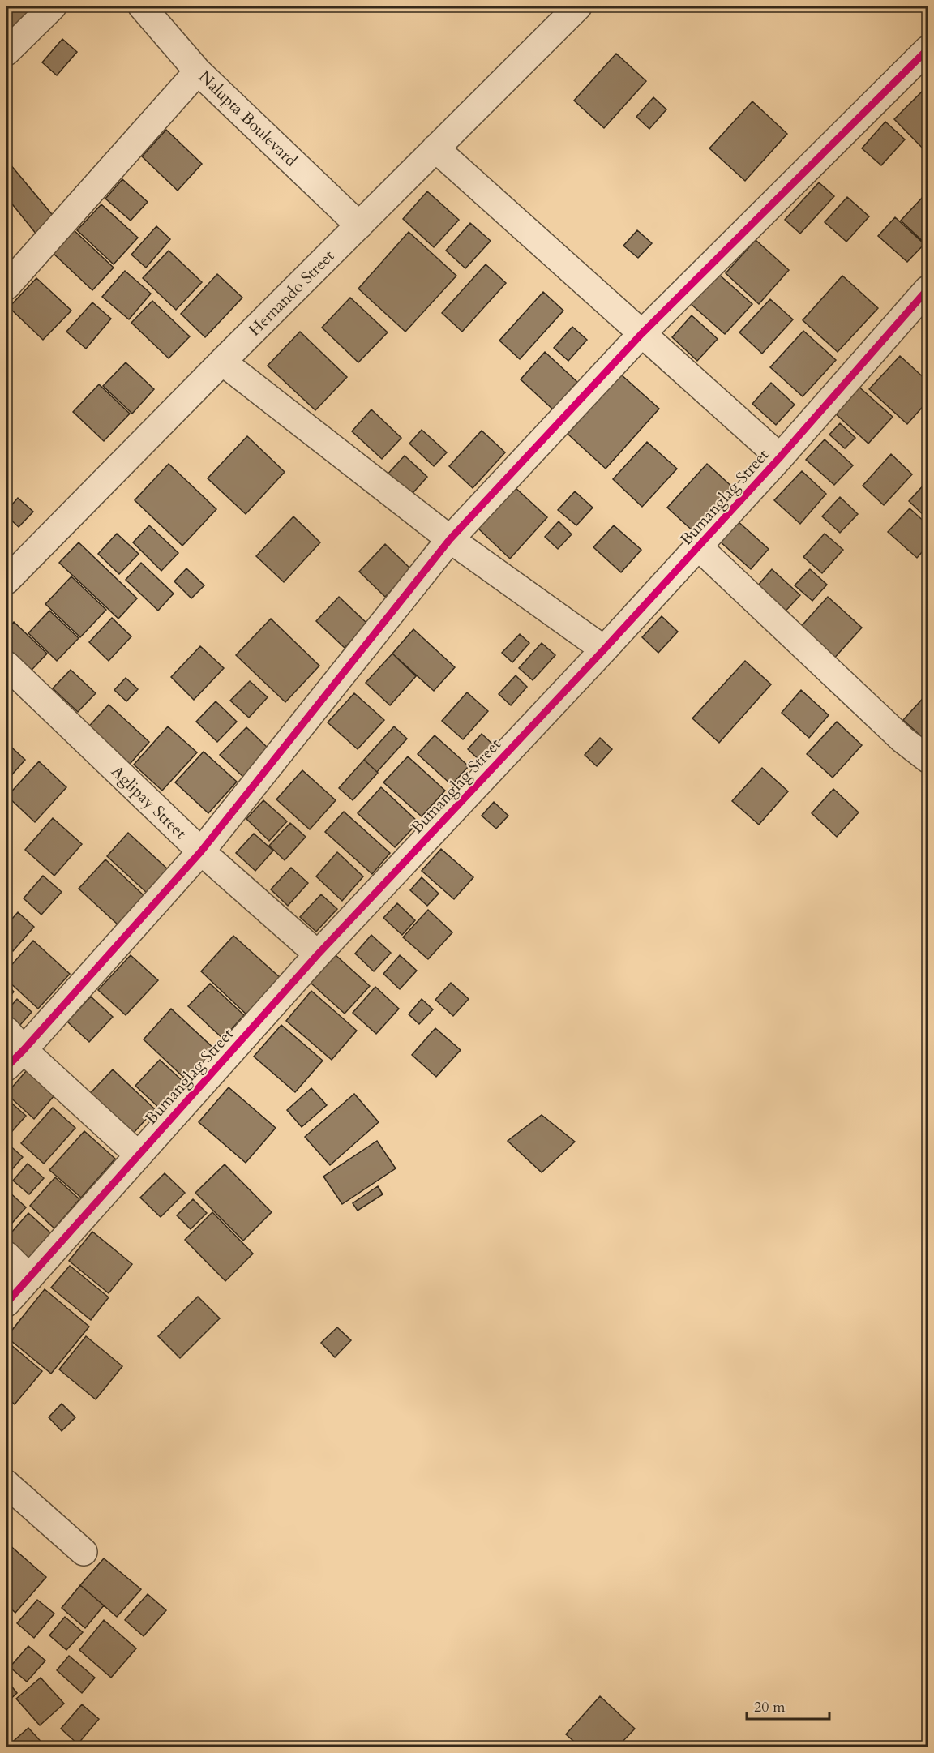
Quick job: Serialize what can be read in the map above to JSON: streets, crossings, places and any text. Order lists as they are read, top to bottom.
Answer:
{
  "streets": {
    "street": [
      "Nalupta Boulevard",
      "Hernando Street",
      "Bumanglag Street",
      "Aglipay Street"
    ]
  },
  "crossings": [
    ["Nalupta Boulevard", "Hernando Street"],
    ["Bumanglag Street", "Aglipay Street"]
  ],
  "scale_bar": "20 m"
}
